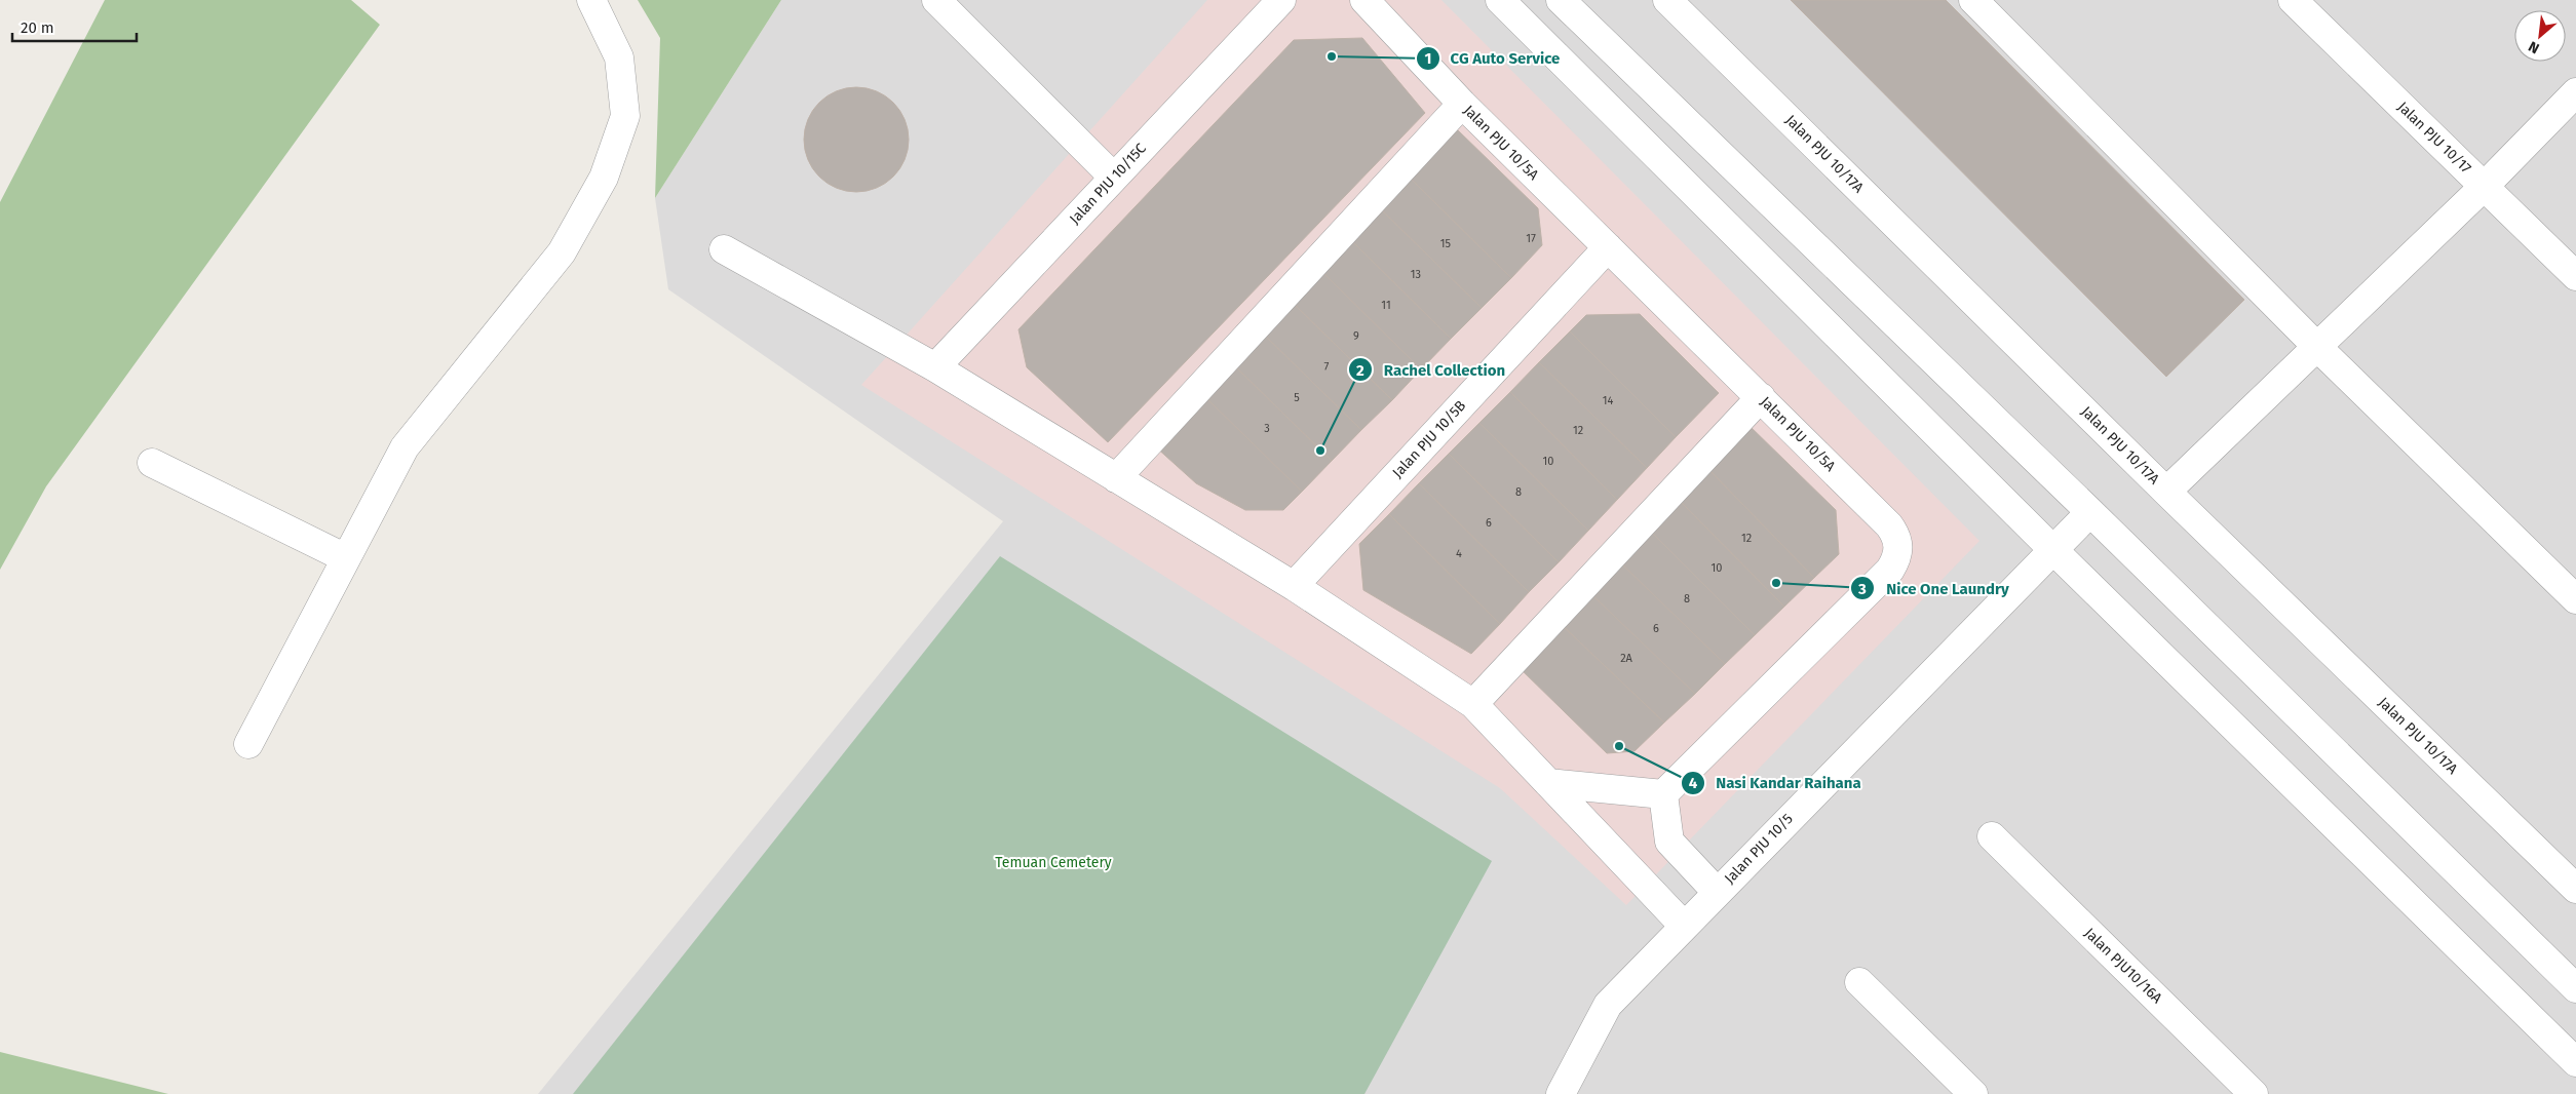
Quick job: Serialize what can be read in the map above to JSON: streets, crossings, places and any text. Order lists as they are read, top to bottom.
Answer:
{
  "streets": {
    "street": [
      "Jalan PJU 10/17",
      "Jalan PJU 10/5A",
      "Jalan PJU 10/17A",
      "Jalan PJU 10/15C",
      "Jalan PJU 10/5B",
      "Jalan PJU 10/5",
      "Jalan PJU10/16A"
    ]
  },
  "crossings": [
    ["Jalan PJU 10/5A", "Jalan PJU 10/5B"]
  ],
  "parks": ["Temuan Cemetery"],
  "places": [
    "CG Auto Service",
    "Rachel Collection",
    "Nice One Laundry",
    "Nasi Kandar Raihana"
  ],
  "house_numbers": [
    "17",
    "15",
    "13",
    "11",
    "9",
    "7",
    "5",
    "14",
    "3",
    "12",
    "10",
    "8",
    "6",
    "12",
    "4",
    "10",
    "8",
    "6",
    "2A"
  ],
  "scale_bar": "20 m",
  "north": "bottom left"
}
